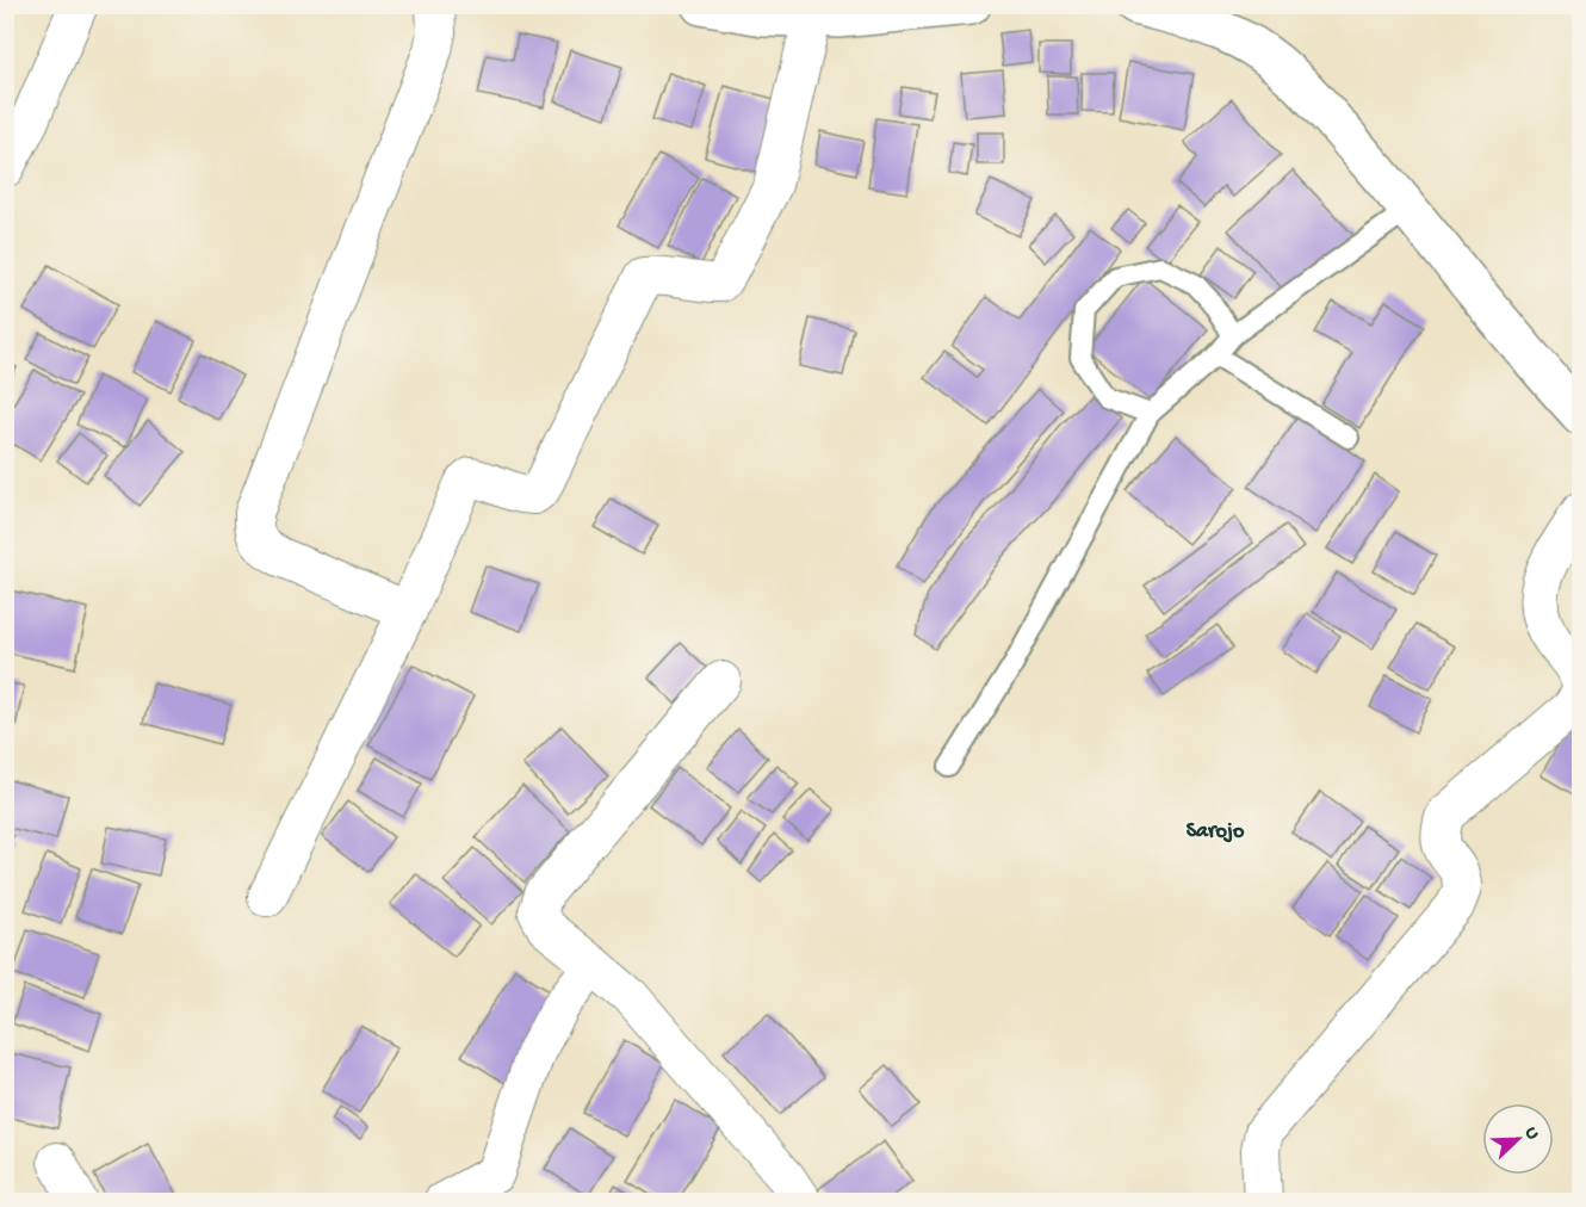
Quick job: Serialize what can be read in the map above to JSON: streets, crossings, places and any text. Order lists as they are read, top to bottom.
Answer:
{
  "districts": ["Sarojo"],
  "north": "top right"
}
